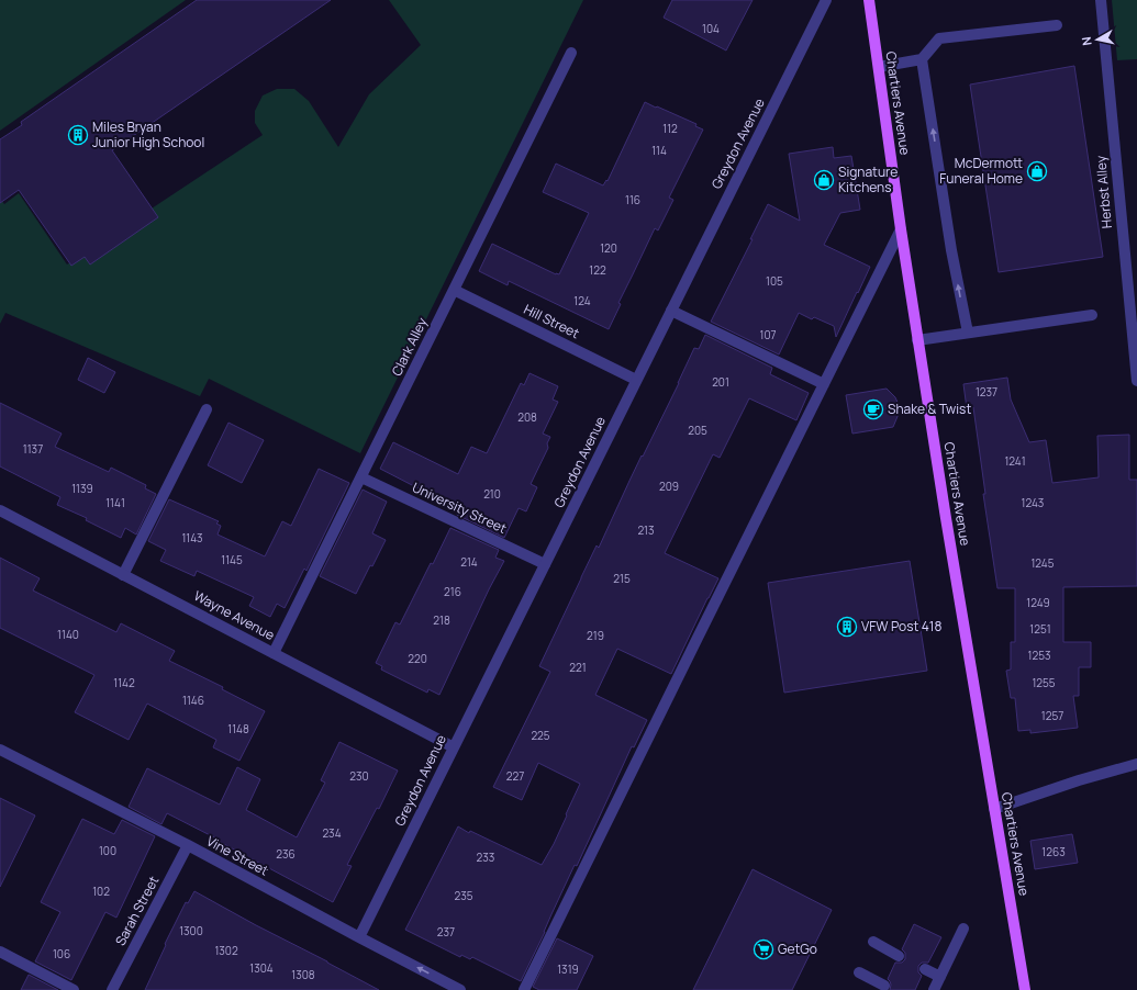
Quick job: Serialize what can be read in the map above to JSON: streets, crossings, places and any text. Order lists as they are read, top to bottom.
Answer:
{
  "streets": {
    "main road": ["Chartiers Avenue"],
    "street": [
      "Greydon Avenue",
      "Herbst Alley",
      "Hill Street",
      "Clark Alley",
      "University Street",
      "Wayne Avenue",
      "Vine Street",
      "Sarah Street"
    ]
  },
  "crossings": [
    ["Greydon Avenue", "Hill Street"],
    ["Greydon Avenue", "University Street"],
    ["Greydon Avenue", "Wayne Avenue"],
    ["Greydon Avenue", "Vine Street"],
    ["Hill Street", "Clark Alley"],
    ["Clark Alley", "University Street"],
    ["Clark Alley", "Wayne Avenue"],
    ["Vine Street", "Sarah Street"]
  ],
  "places": {
    "building": ["Miles Bryan Junior High School", "VFW Post 418"],
    "shop": ["McDermott Funeral Home", "Signature Kitchens"],
    "cafe": ["Shake & Twist"],
    "supermarket": ["GetGo"]
  },
  "house_numbers": [
    "104",
    "112",
    "114",
    "116",
    "120",
    "122",
    "105",
    "124",
    "107",
    "201",
    "1237",
    "208",
    "205",
    "1137",
    "1241",
    "209",
    "1139",
    "210",
    "1141",
    "1243",
    "213",
    "1143",
    "1145",
    "214",
    "1245",
    "215",
    "216",
    "1249",
    "218",
    "1251",
    "1140",
    "219",
    "1253",
    "220",
    "221",
    "1142",
    "1255",
    "1146",
    "1257",
    "1148",
    "225",
    "230",
    "227",
    "234",
    "100",
    "1263",
    "236",
    "233",
    "102",
    "235",
    "1300",
    "237",
    "1302",
    "106",
    "1304",
    "1319",
    "1308"
  ],
  "north": "left"
}
